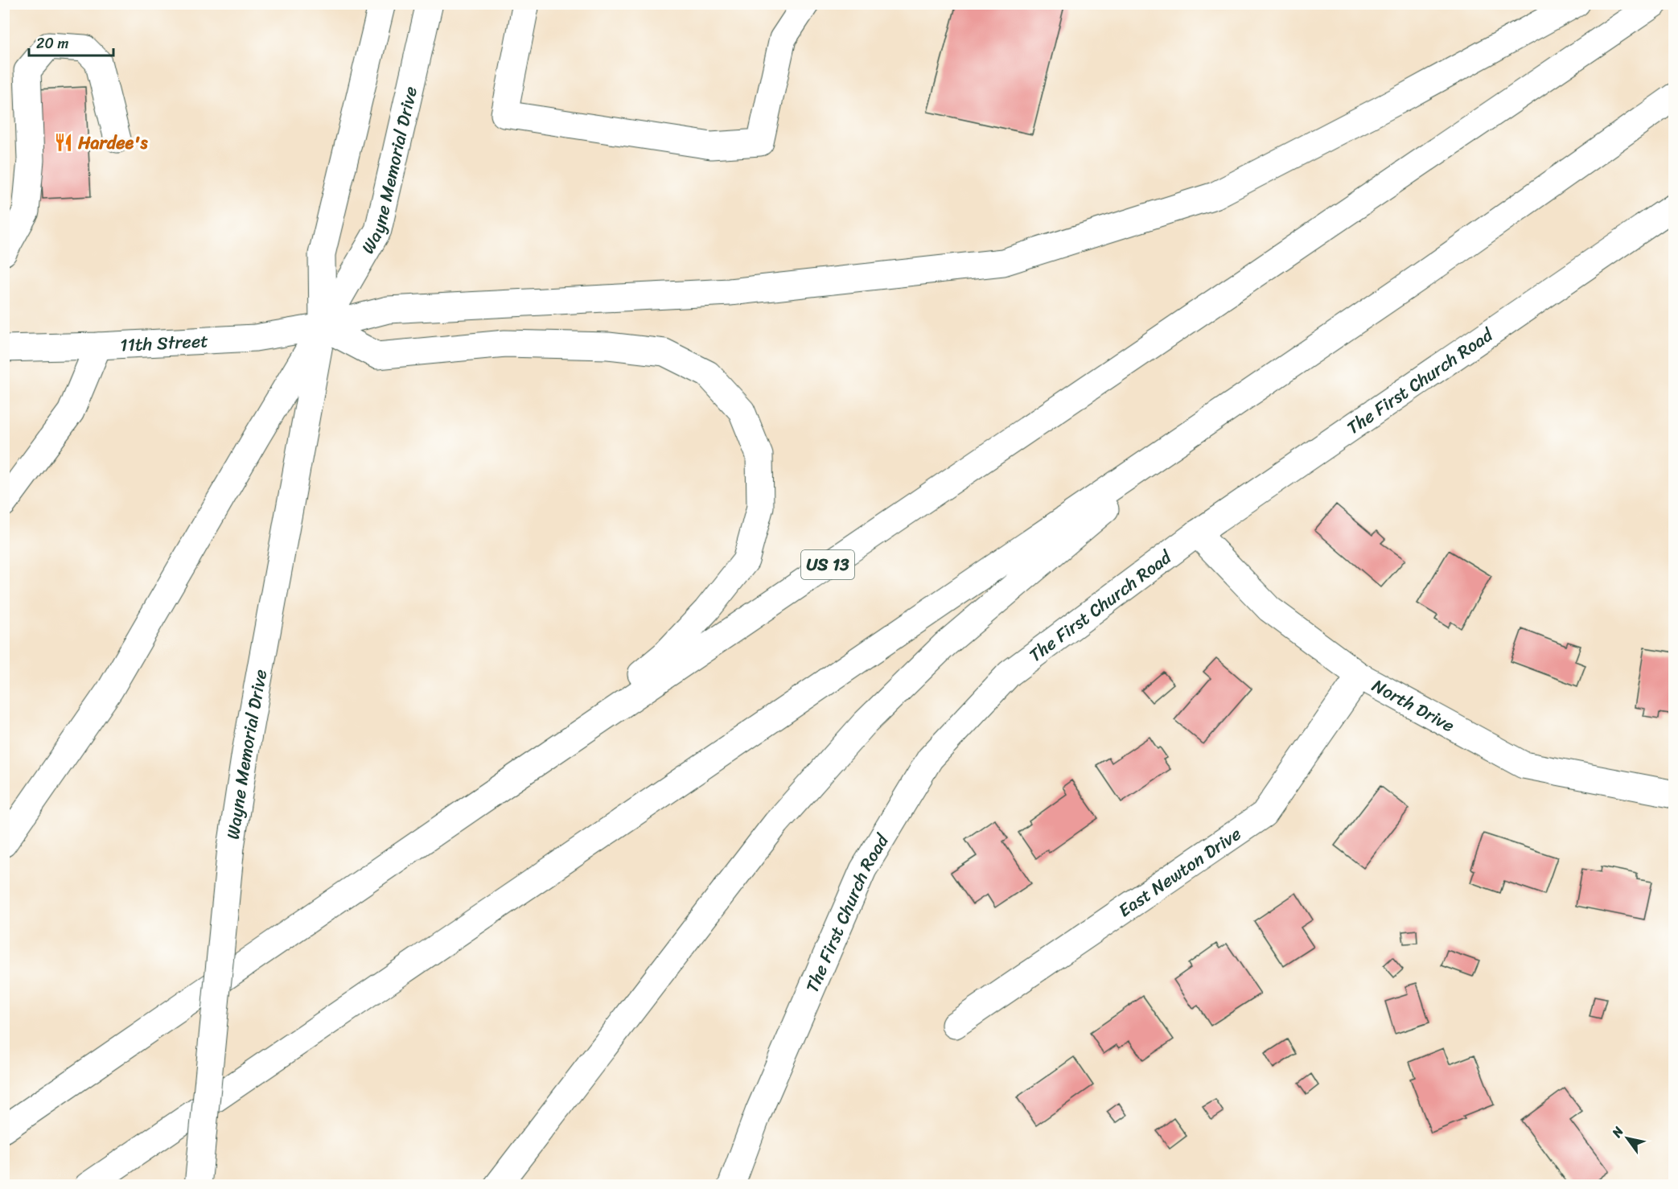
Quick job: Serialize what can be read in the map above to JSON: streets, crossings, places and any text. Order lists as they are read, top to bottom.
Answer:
{
  "streets": {
    "main road": [
      "Wayne Memorial Drive",
      "11th Street",
      "The First Church Road",
      "US 13",
      "North Drive",
      "East Newton Drive"
    ]
  },
  "crossings": [
    ["Wayne Memorial Drive", "11th Street"],
    ["The First Church Road", "North Drive"],
    ["North Drive", "East Newton Drive"]
  ],
  "places": {
    "restaurant": ["Hardee's"]
  },
  "scale_bar": "20 m",
  "north": "top left"
}
